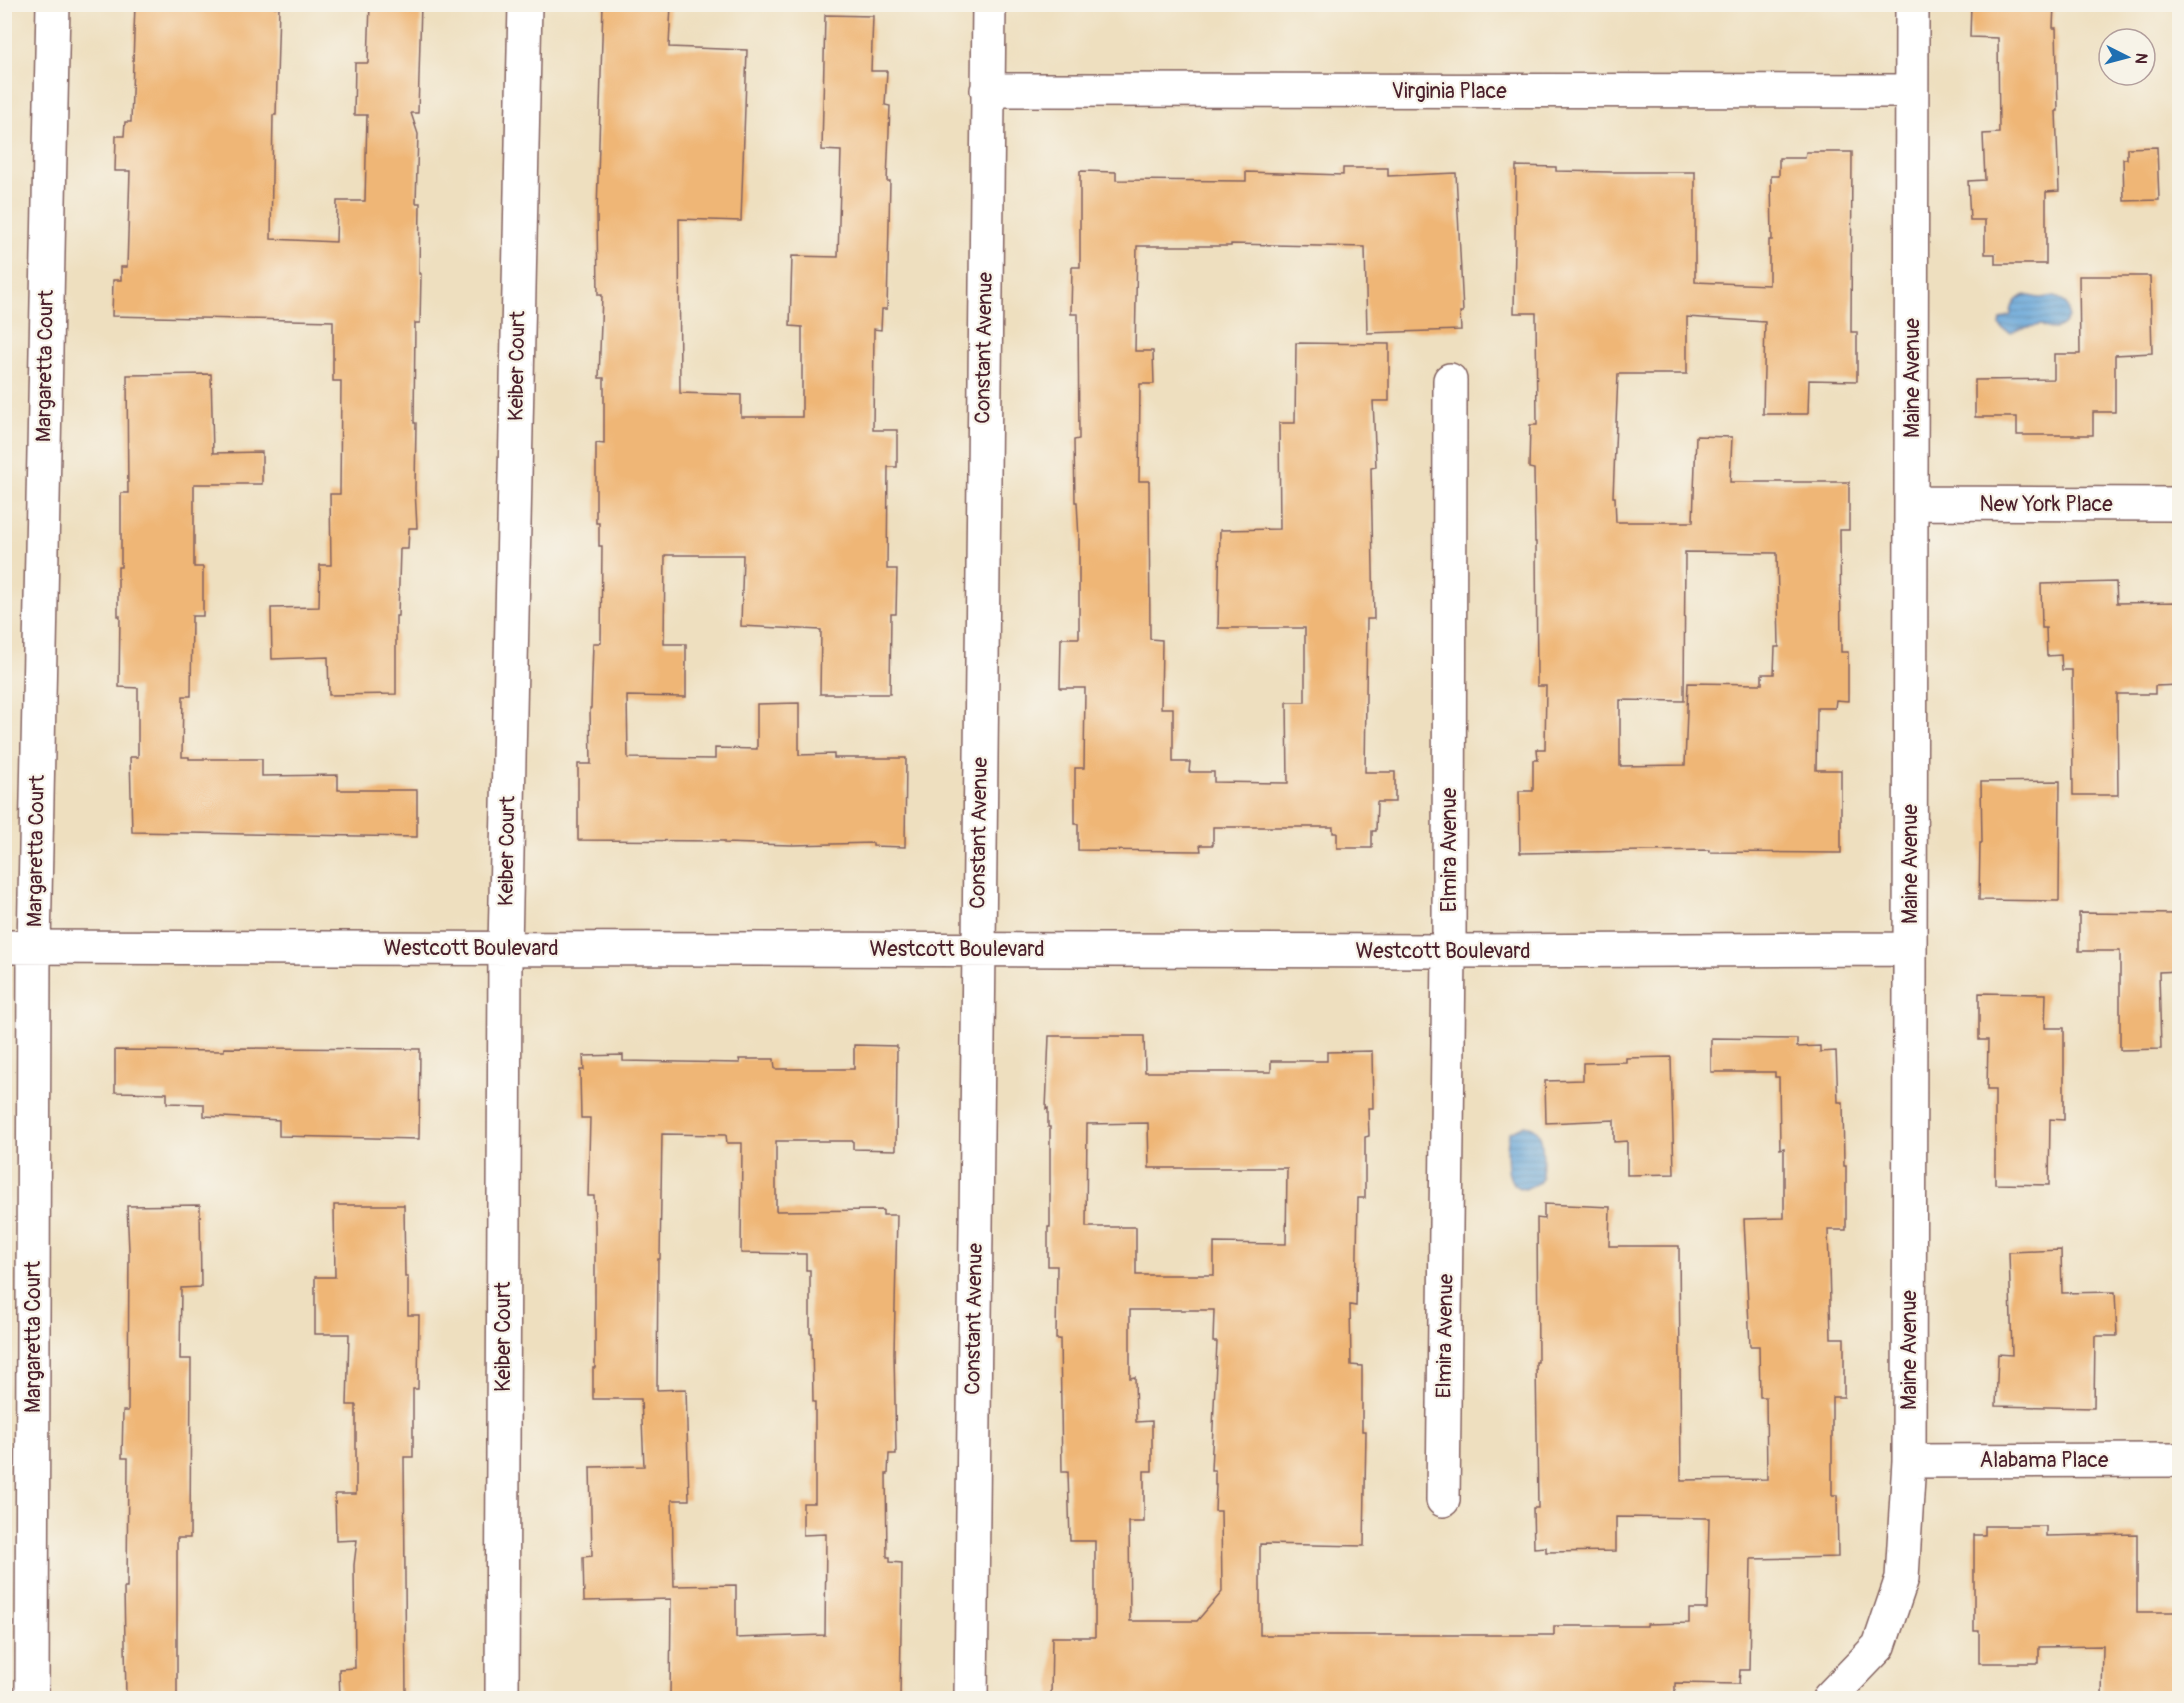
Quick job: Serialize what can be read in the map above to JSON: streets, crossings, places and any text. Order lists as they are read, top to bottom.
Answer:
{
  "streets": {
    "street": [
      "Virginia Place",
      "Constant Avenue",
      "Margaretta Court",
      "Keiber Court",
      "Maine Avenue",
      "New York Place",
      "Elmira Avenue",
      "Westcott Boulevard",
      "Alabama Place"
    ]
  },
  "crossings": [
    ["Virginia Place", "Constant Avenue"],
    ["Virginia Place", "Maine Avenue"],
    ["Constant Avenue", "Westcott Boulevard"],
    ["Margaretta Court", "Westcott Boulevard"],
    ["Keiber Court", "Westcott Boulevard"],
    ["Maine Avenue", "New York Place"],
    ["Maine Avenue", "Westcott Boulevard"],
    ["Maine Avenue", "Alabama Place"],
    ["Elmira Avenue", "Westcott Boulevard"]
  ],
  "north": "right"
}
